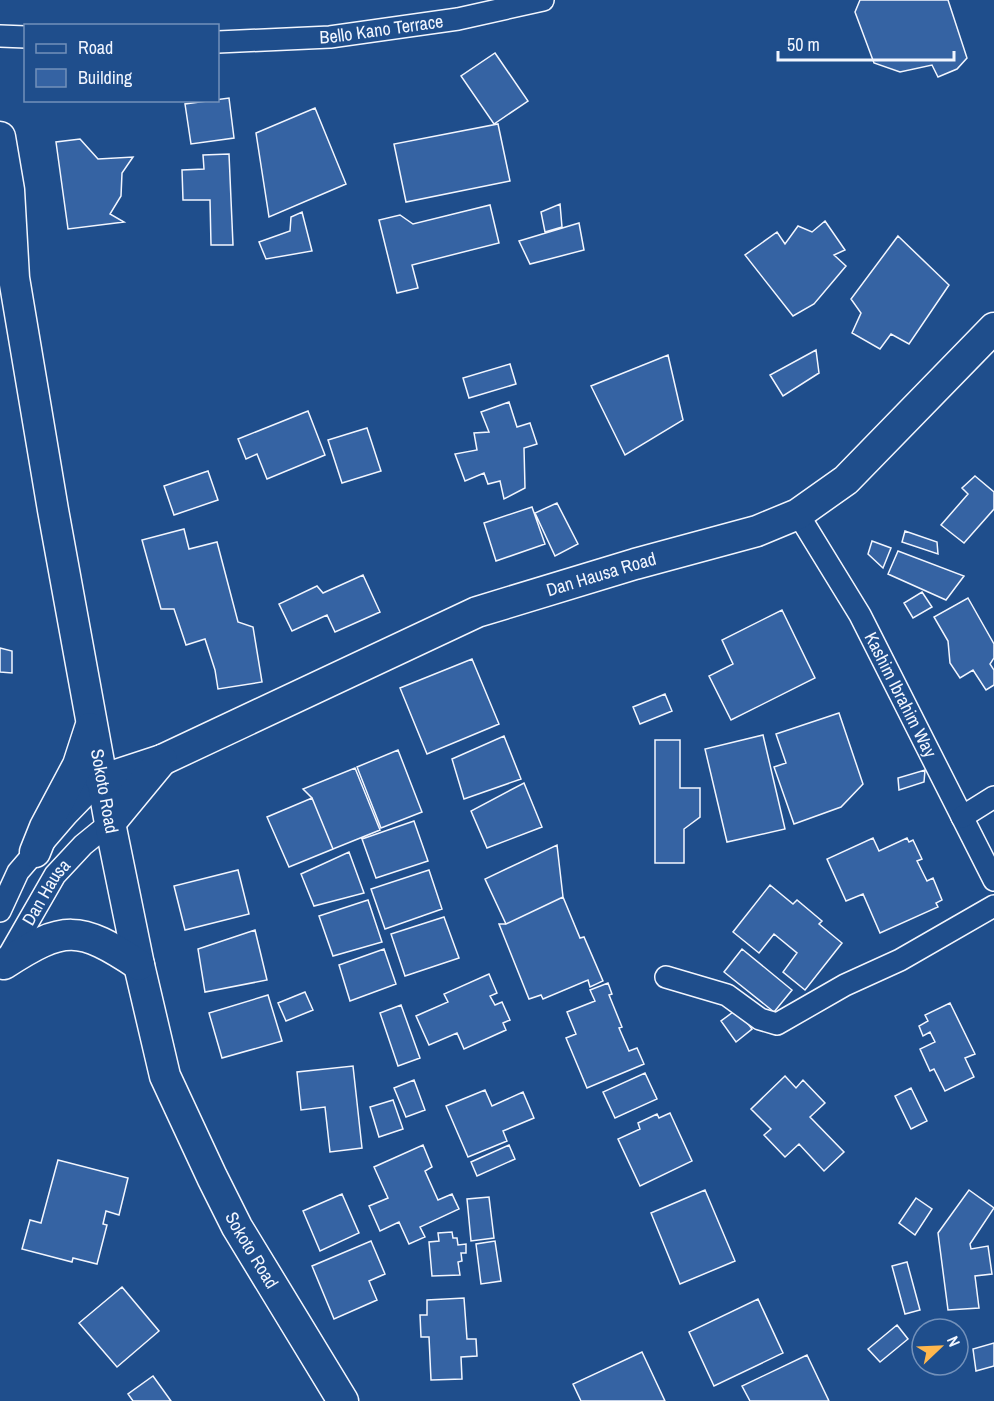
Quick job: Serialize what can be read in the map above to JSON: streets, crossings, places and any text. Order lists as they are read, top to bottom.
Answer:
{
  "streets": {
    "street": [
      "Bello Kano Terrace",
      "Dan Hausa Road",
      "Kashim Ibrahim Way",
      "Sokoto Road",
      "Dan Hausa"
    ]
  },
  "crossings": [
    ["Dan Hausa Road", "Kashim Ibrahim Way"],
    ["Dan Hausa Road", "Sokoto Road"],
    ["Dan Hausa Road", "Dan Hausa"],
    ["Sokoto Road", "Dan Hausa"]
  ],
  "legend": ["Road", "Building"],
  "scale_bar": "50 m",
  "north": "top right"
}
